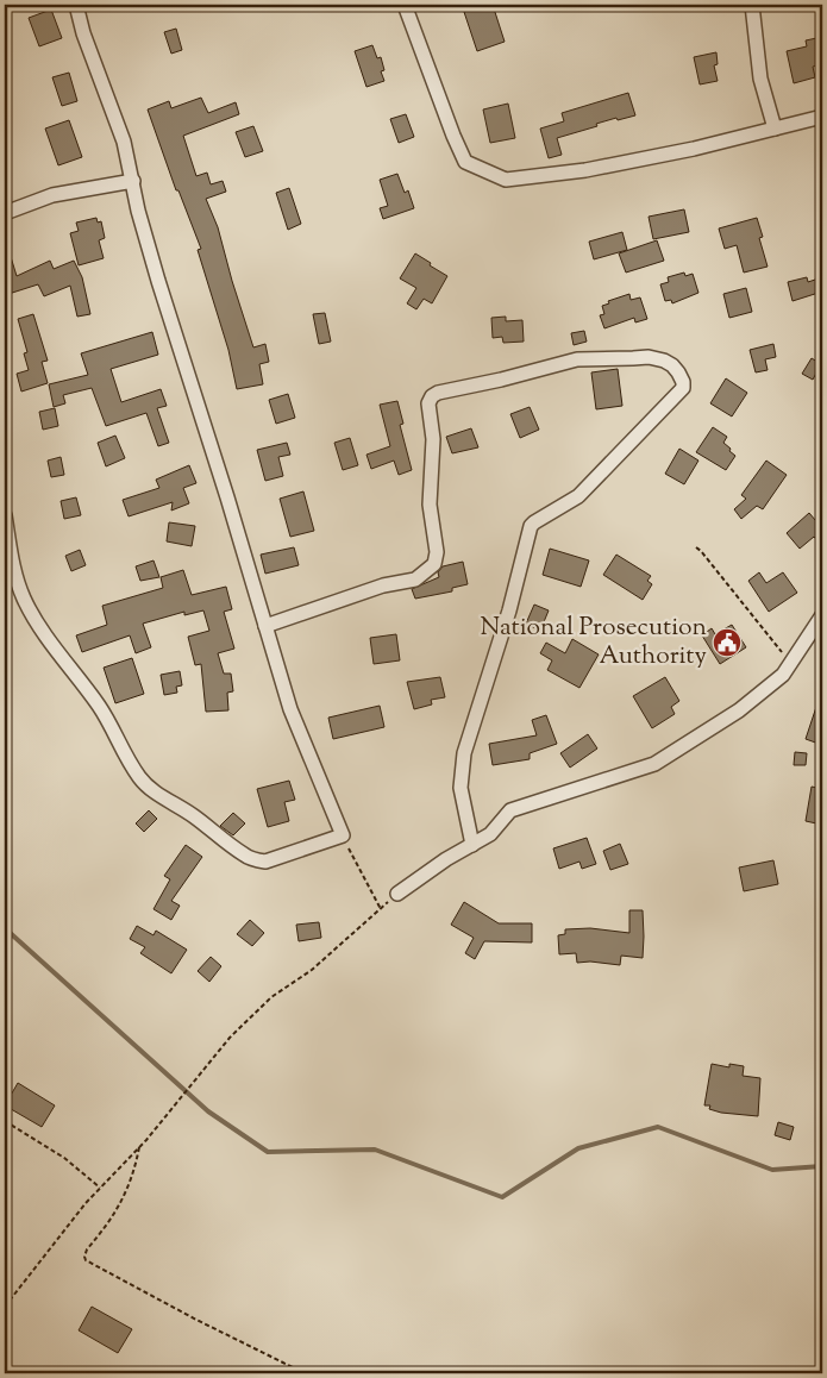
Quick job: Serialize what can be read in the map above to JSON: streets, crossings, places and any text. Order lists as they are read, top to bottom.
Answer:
{
  "places": {
    "public building": ["National Prosecution Authority"]
  }
}
